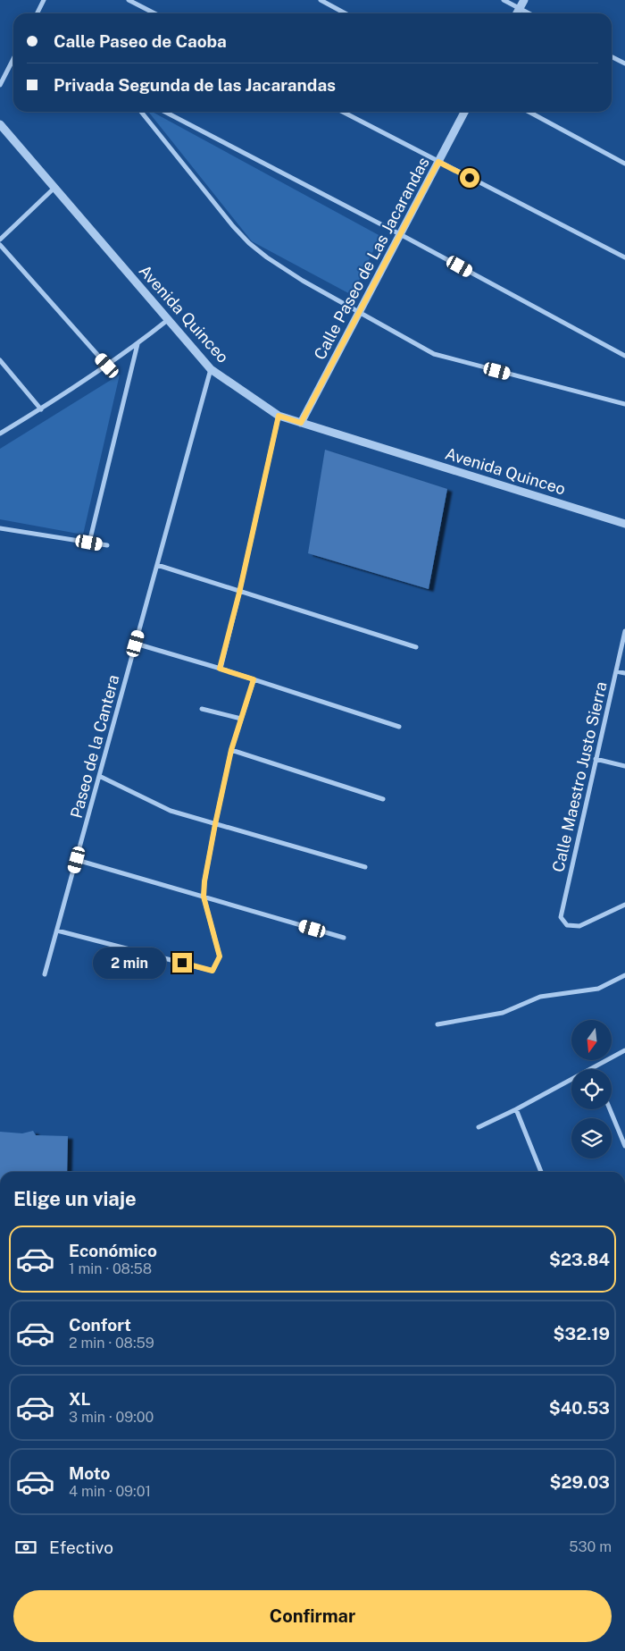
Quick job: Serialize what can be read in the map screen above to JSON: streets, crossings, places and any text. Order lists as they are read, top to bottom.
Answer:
{
  "streets": {
    "street": [
      "Calle Paseo de Las Jacarandas",
      "Avenida Quinceo",
      "Paseo de la Cantera",
      "Calle Maestro Justo Sierra"
    ]
  },
  "crossings": [
    ["Calle Paseo de Las Jacarandas", "Avenida Quinceo"],
    ["Avenida Quinceo", "Paseo de la Cantera"]
  ],
  "north": "bottom",
  "page": {
    "banner": ["Calle Paseo de Caoba", "Privada Segunda de las Jacarandas"],
    "bubble": "2 min",
    "heading": "Elige un viaje",
    "list": [
      {
        "name": "Económico",
        "note": "1 min · 08:58",
        "value": "$23.84"
      },
      {
        "name": "Confort",
        "note": "2 min · 08:59",
        "value": "$32.19"
      },
      {
        "name": "XL",
        "note": "3 min · 09:00",
        "value": "$40.53"
      },
      {
        "name": "Moto",
        "note": "4 min · 09:01",
        "value": "$29.03"
      }
    ],
    "pay": ["Efectivo", "530 m"],
    "buttons": "Confirmar"
  }
}
